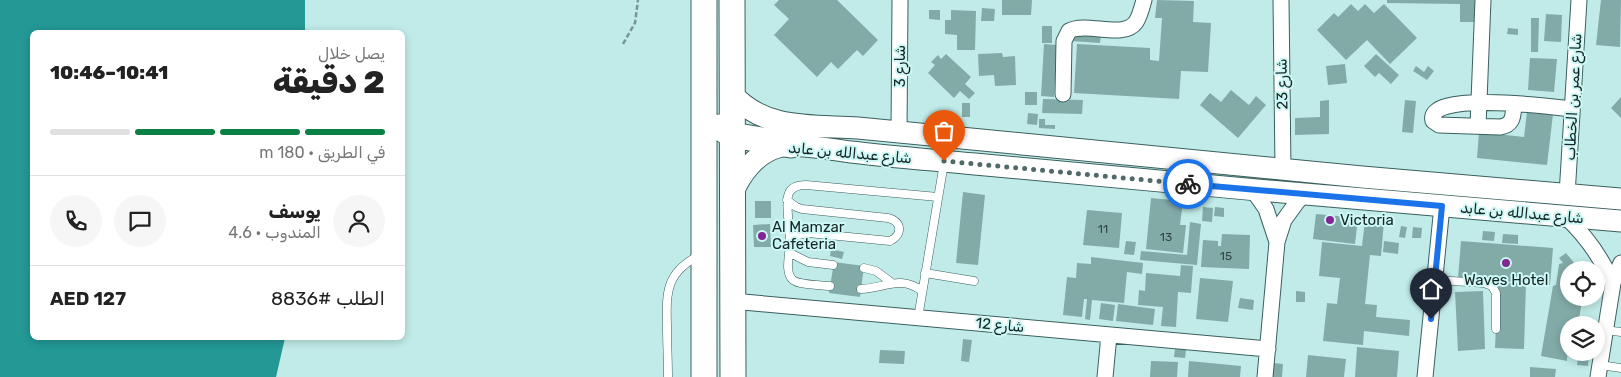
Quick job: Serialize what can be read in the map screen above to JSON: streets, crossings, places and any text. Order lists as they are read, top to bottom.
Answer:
{
  "streets": {
    "main road": ["شارع عبدالله بن عابد"],
    "street": [
      "شارع 3",
      "شارع 23",
      "شارع عمر بن الخطاب",
      "شارع 12"
    ]
  },
  "crossings": [
    ["شارع 3", "شارع عبدالله بن عابد"],
    ["شارع 23", "شارع عبدالله بن عابد"],
    ["شارع عمر بن الخطاب", "شارع عبدالله بن عابد"]
  ],
  "places": ["Victoria", "Al Mamzar Cafeteria", "Waves Hotel"],
  "house_numbers": ["11", "13", "15"],
  "page": {
    "heading": ["2 دقيقة", "يصل خلال", "10:41–10:46"],
    "panel": [
      "يوسف",
      "المندوب · 4.6",
      "الطلب #8836",
      "AED 127"
    ],
    "bar": "في الطريق · 180 m"
  }
}
